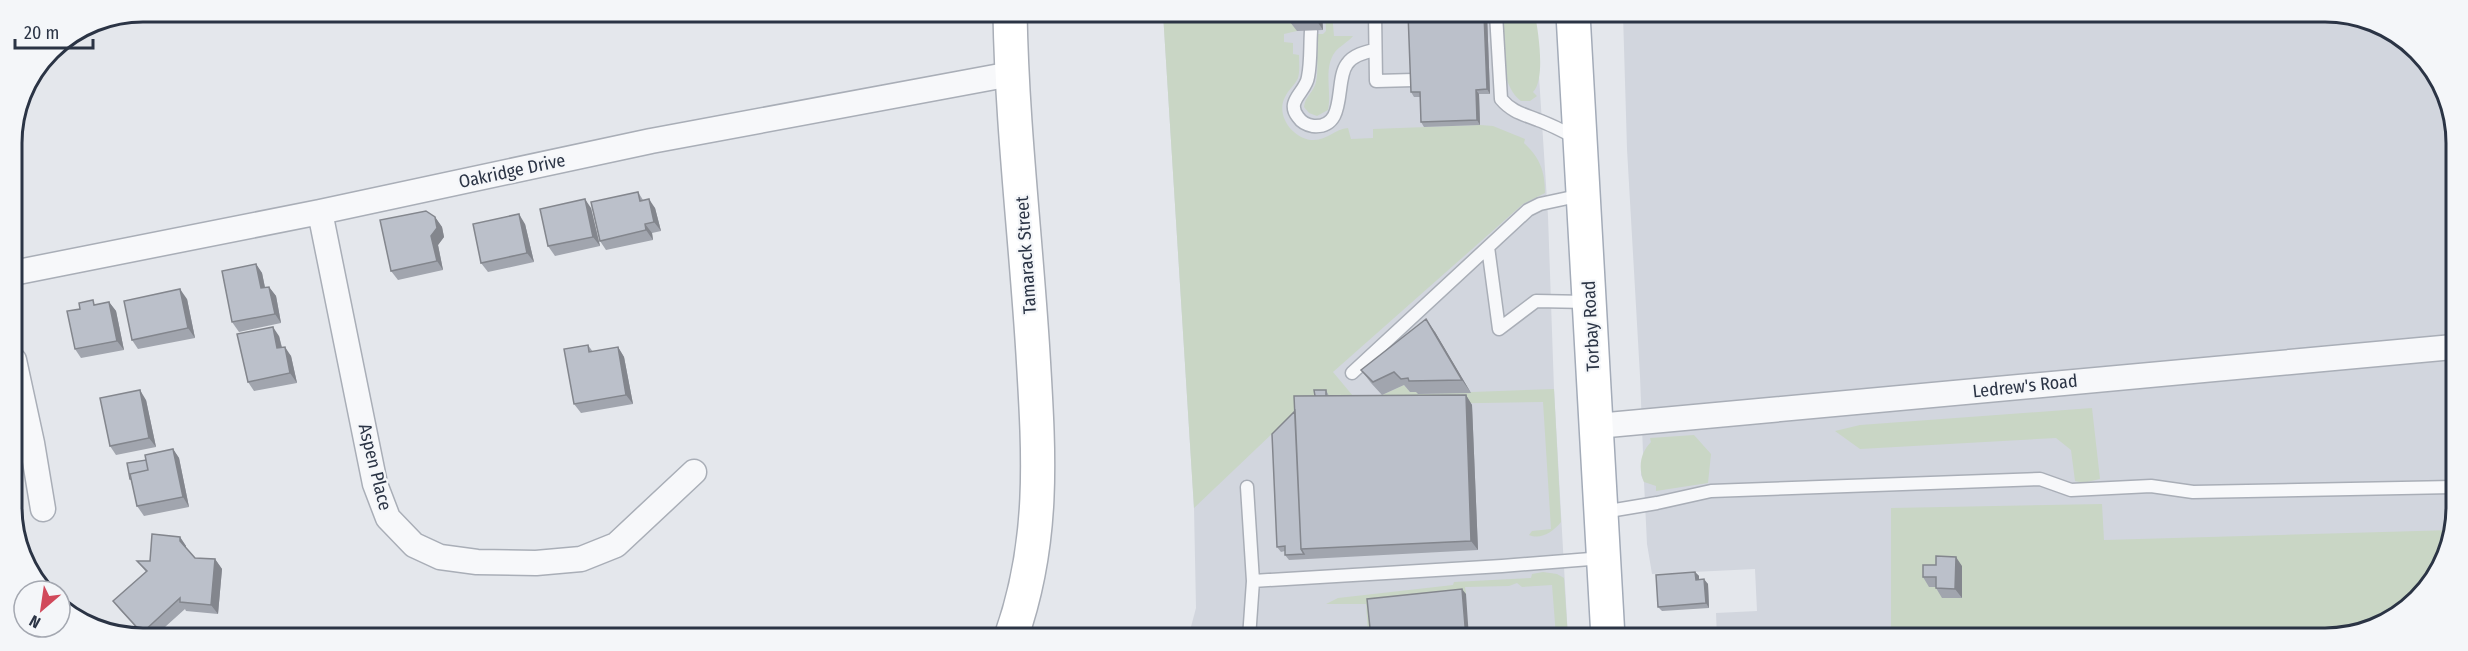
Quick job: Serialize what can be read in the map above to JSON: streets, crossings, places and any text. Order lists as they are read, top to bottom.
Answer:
{
  "streets": {
    "main road": ["Tamarack Street", "Torbay Road"],
    "street": ["Oakridge Drive", "Ledrew's Road", "Aspen Place"]
  },
  "crossings": [
    ["Oakridge Drive", "Tamarack Street"],
    ["Oakridge Drive", "Aspen Place"],
    ["Torbay Road", "Ledrew's Road"]
  ],
  "scale_bar": "20 m",
  "north": "bottom left"
}
